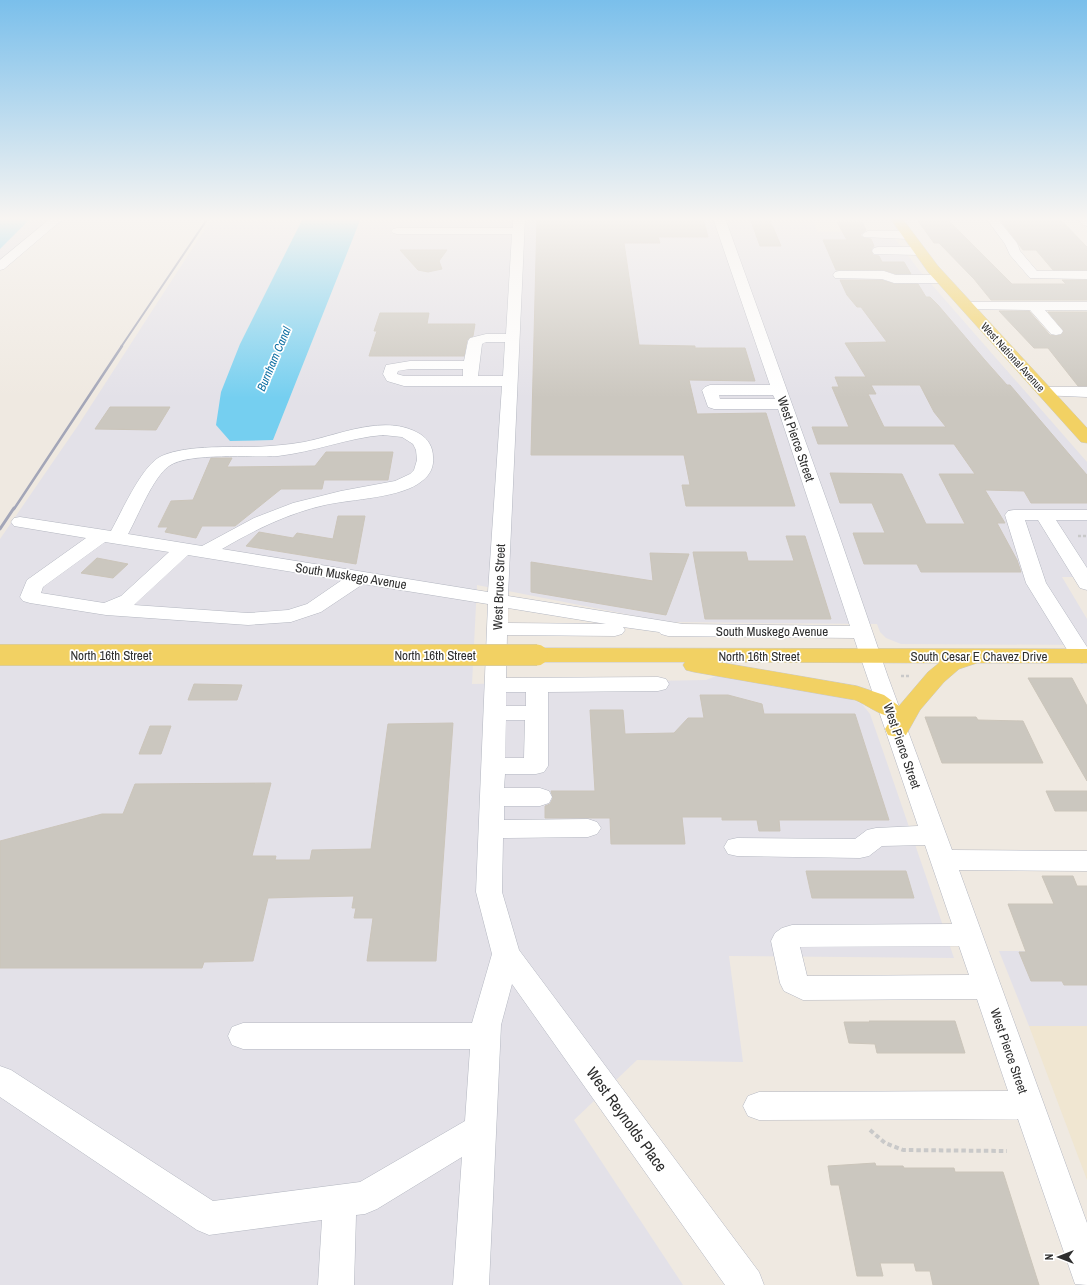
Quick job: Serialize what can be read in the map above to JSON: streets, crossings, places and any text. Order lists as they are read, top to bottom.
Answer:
{
  "streets": {
    "main road": ["West National Avenue", "North 16th Street", "South Cesar E Chavez Drive"],
    "street": [
      "West Pierce Street",
      "South Muskego Avenue",
      "West Bruce Street",
      "West Reynolds Place"
    ]
  },
  "crossings": [
    ["West Pierce Street", "South Muskego Avenue"],
    ["West Pierce Street", "North 16th Street"],
    ["West Pierce Street", "South Cesar E Chavez Drive"],
    ["South Muskego Avenue", "West Bruce Street"],
    ["South Muskego Avenue", "North 16th Street"],
    ["South Muskego Avenue", "South Cesar E Chavez Drive"],
    ["West Bruce Street", "West Reynolds Place"],
    ["North 16th Street", "South Cesar E Chavez Drive"]
  ],
  "water": ["Burnham Canal"],
  "north": "left"
}
